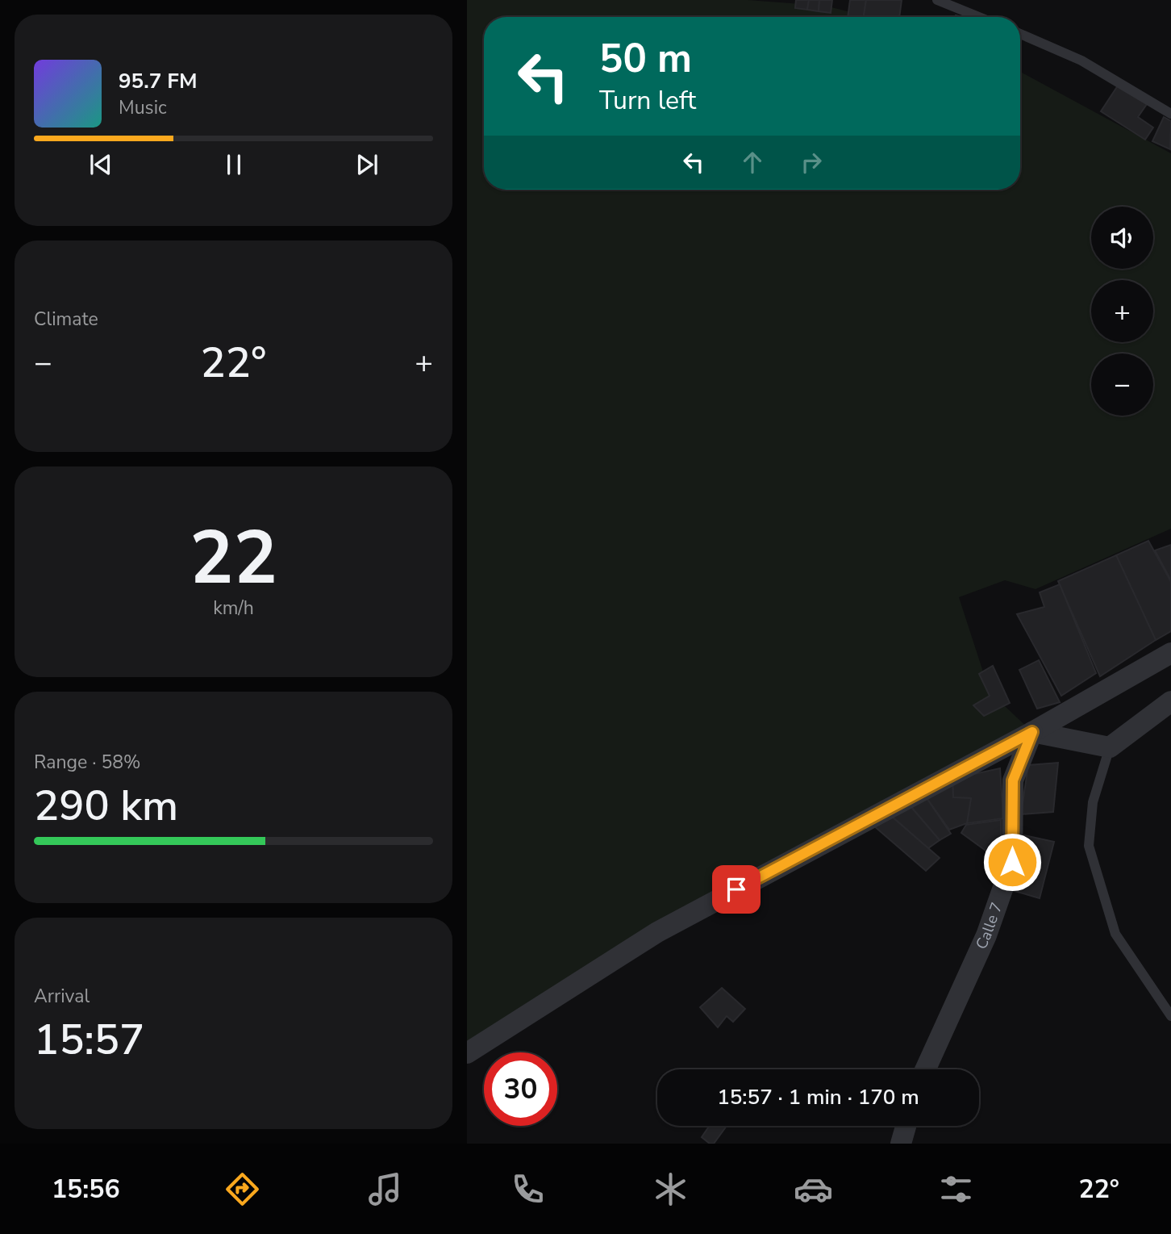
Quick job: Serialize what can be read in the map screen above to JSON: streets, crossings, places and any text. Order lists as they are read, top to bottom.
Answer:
{
  "streets": {
    "street": ["Calle 7"]
  },
  "page": {
    "turn": ["50 m", "Turn left"],
    "song": ["95.7 FM", "Music"],
    "map_buttons": ["+", "−"],
    "tile": [
      "Climate",
      ["22", "km/h"],
      ["Range · 58%", "290 km"],
      ["Arrival", "15:57"]
    ],
    "heat": ["−", "22°", "+"],
    "limit": "30",
    "trip": "15:57 · 1 min · 170 m",
    "tabs": ["15:56", "22°"]
  }
}
